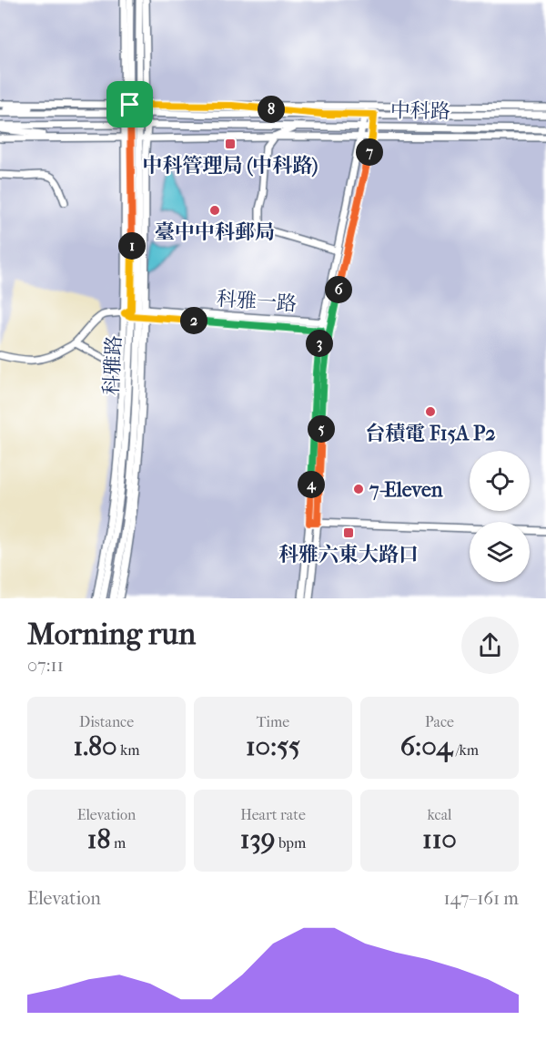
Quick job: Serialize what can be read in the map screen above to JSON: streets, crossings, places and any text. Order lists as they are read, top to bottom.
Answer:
{
  "streets": {
    "street": ["中科路", "科雅一路", "科雅路"]
  },
  "crossings": [
    ["中科路", "科雅路"],
    ["科雅一路", "科雅路"]
  ],
  "places": {
    "transit": ["中科管理局 (中科路)", "科雅六東大路口"],
    "other": ["臺中中科郵局", "台積電 F15A P2", "7-Eleven"]
  },
  "page": {
    "pins": [
      "8",
      "7",
      "1",
      "6",
      "2",
      "3",
      "5",
      "4"
    ],
    "heading": ["Morning run", "07:11"],
    "stats": [
      ["Distance", "1.80 km"],
      ["Time", "10:55"],
      ["Pace", "6:04 /km"],
      ["Elevation", "18 m"],
      ["Heart rate", "139 bpm"],
      ["kcal", "110"]
    ],
    "chart": ["Elevation", "147–161 m"]
  }
}
